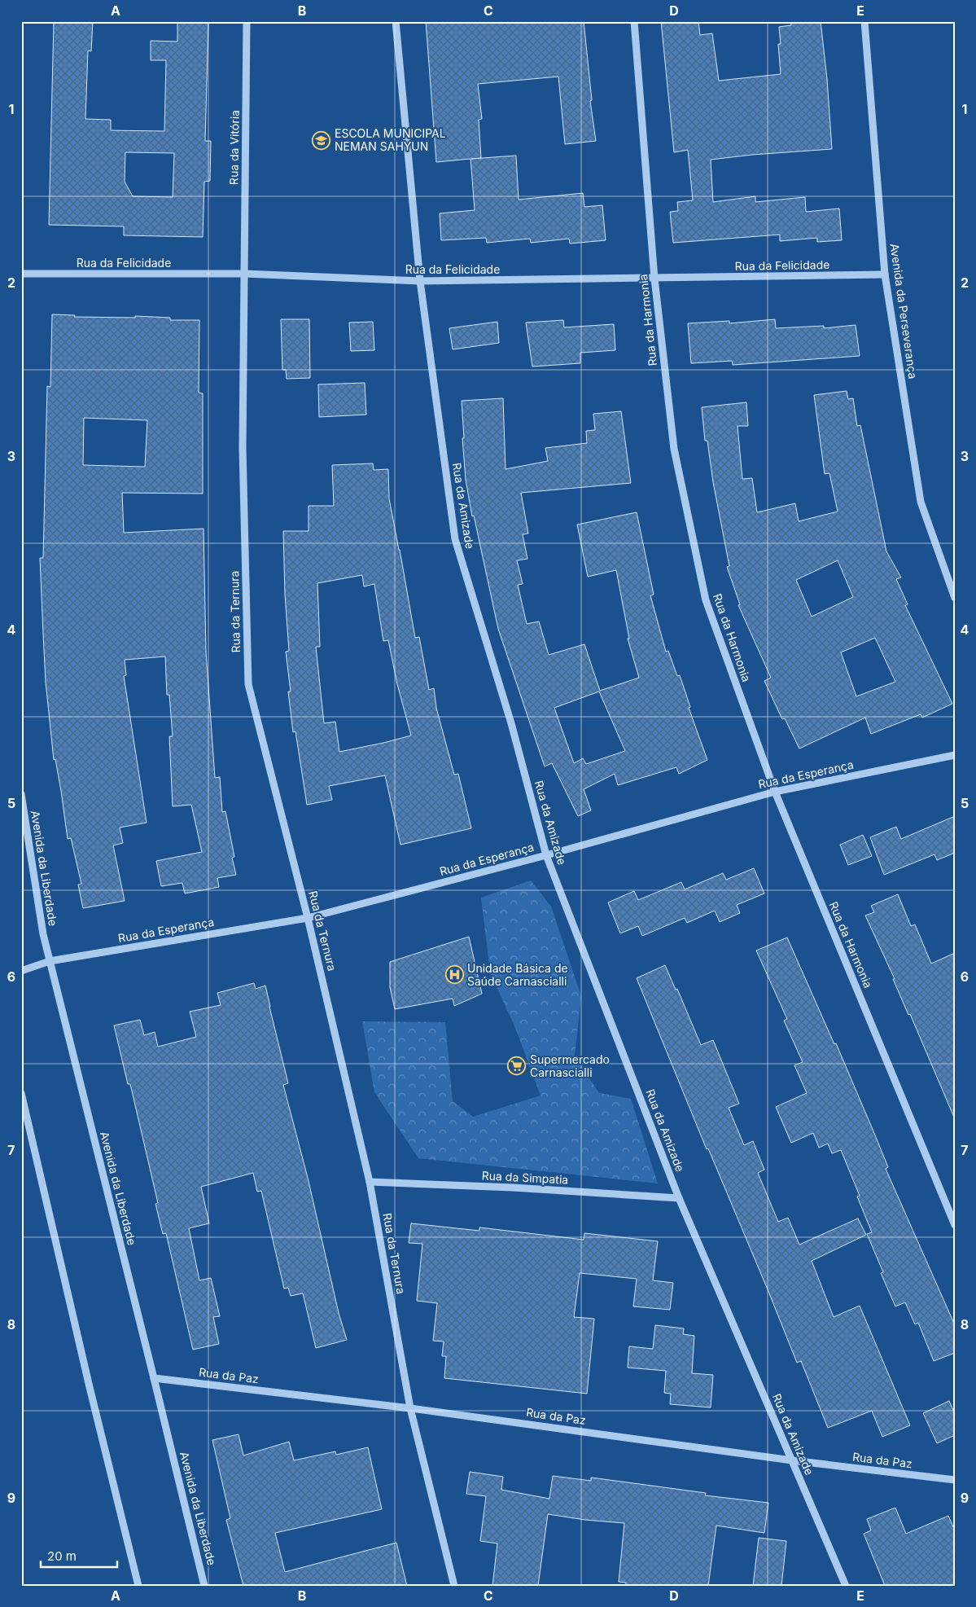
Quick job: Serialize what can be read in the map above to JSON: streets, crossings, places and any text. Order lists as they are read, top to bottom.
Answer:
{
  "streets": {
    "street": [
      "Rua da Vitória",
      "Rua da Felicidade",
      "Avenida da Perseverança",
      "Rua da Harmonia",
      "Rua da Amizade",
      "Rua da Ternura",
      "Rua da Esperança",
      "Avenida da Liberdade",
      "Rua da Simpatia",
      "Rua da Paz"
    ]
  },
  "crossings": [
    ["Rua da Vitória", "Rua da Felicidade"],
    ["Rua da Vitória", "Rua da Ternura"],
    ["Rua da Felicidade", "Avenida da Perseverança"],
    ["Rua da Felicidade", "Rua da Harmonia"],
    ["Rua da Felicidade", "Rua da Amizade"],
    ["Rua da Felicidade", "Rua da Ternura"],
    ["Rua da Harmonia", "Rua da Esperança"],
    ["Rua da Amizade", "Rua da Esperança"],
    ["Rua da Amizade", "Rua da Simpatia"],
    ["Rua da Amizade", "Rua da Paz"],
    ["Rua da Ternura", "Rua da Esperança"],
    ["Rua da Ternura", "Rua da Simpatia"],
    ["Rua da Ternura", "Rua da Paz"],
    ["Rua da Esperança", "Avenida da Liberdade"],
    ["Avenida da Liberdade", "Rua da Paz"]
  ],
  "places": {
    "school or university": ["ESCOLA MUNICIPAL NEMAN SAHYUN"],
    "hospital": ["Unidade Básica de Saúde Carnascialli"],
    "supermarket": ["Supermercado Carnascialli"]
  },
  "scale_bar": "20 m",
  "grid": {
    "columns": [
      "A",
      "B",
      "C",
      "D",
      "E"
    ],
    "rows": [
      "1",
      "2",
      "3",
      "4",
      "5",
      "6",
      "7",
      "8",
      "9"
    ]
  }
}
